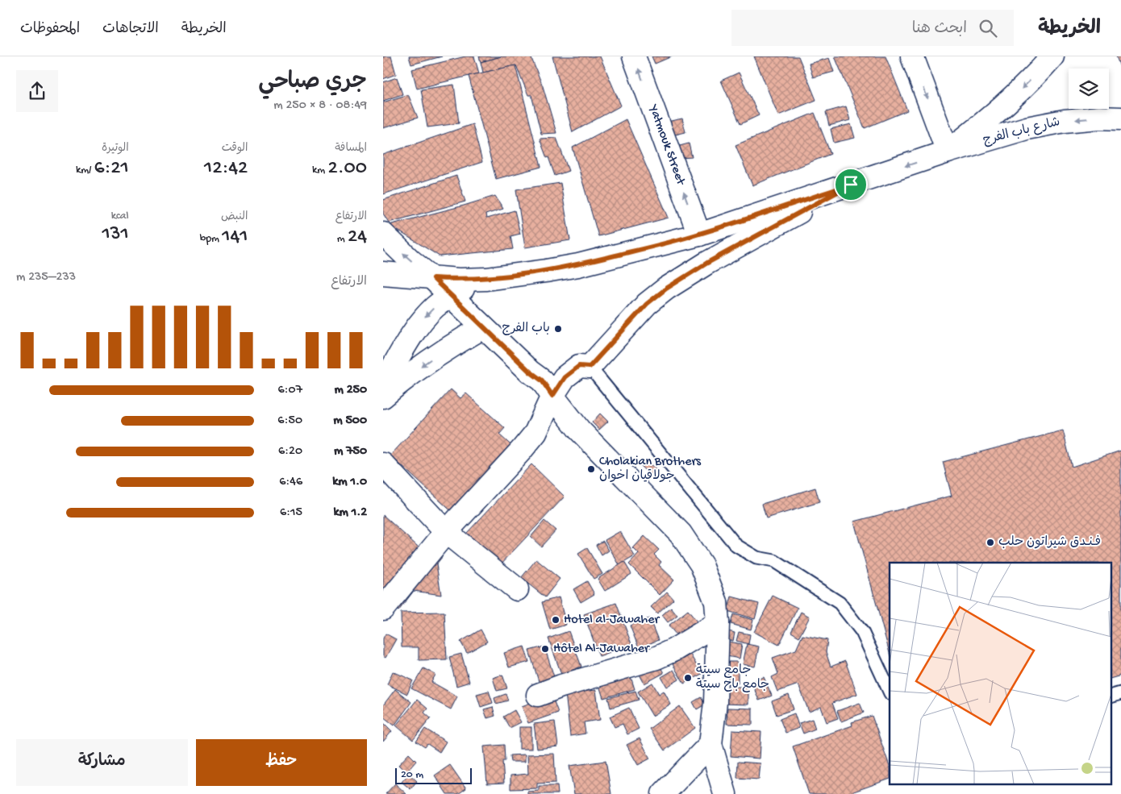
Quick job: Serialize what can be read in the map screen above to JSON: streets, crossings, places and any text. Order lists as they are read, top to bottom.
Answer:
{
  "streets": {
    "main road": ["شارع باب الفرج", "Yatmouk Street"]
  },
  "crossings": [
    ["شارع باب الفرج", "Yatmouk Street"]
  ],
  "one_way": ["شارع باب الفرج", "Yatmouk Street"],
  "places": [
    "باب الفرج",
    "Cholakian Brothers جولاقيان اخوان",
    "فـنـدق شيراتون حلب",
    "Hotel al-Jawaher",
    "Hôtel Al-Jawaher",
    "جامع سيتة جامع باح سيتة"
  ],
  "scale_bar": "20 m",
  "page": {
    "header": "الخريطة",
    "search": "ابحث هنا",
    "nav": ["الخريطة", "الاتجاهات", "المحفوظات"],
    "heading": ["جري صباحي", "08:49 · 8 × 250 m"],
    "stats": [
      ["المسافة", "2.00 km"],
      ["الوقت", "12:42"],
      ["الوتيرة", "6:21 /km"],
      ["الارتفاع", "24 m"],
      ["النبض", "141 bpm"],
      ["kcal", "131"]
    ],
    "chart": ["الارتفاع", "233–235 m"],
    "list": [
      {
        "name": "250 m",
        "note": "6:07"
      },
      {
        "name": "500 m",
        "note": "6:50"
      },
      {
        "name": "750 m",
        "note": "6:20"
      },
      {
        "name": "1.0 km",
        "note": "6:46"
      },
      {
        "name": "1.2 km",
        "note": "6:15"
      }
    ],
    "buttons": ["حفظ", "مشاركة"],
    "scale": "20 m"
  }
}
